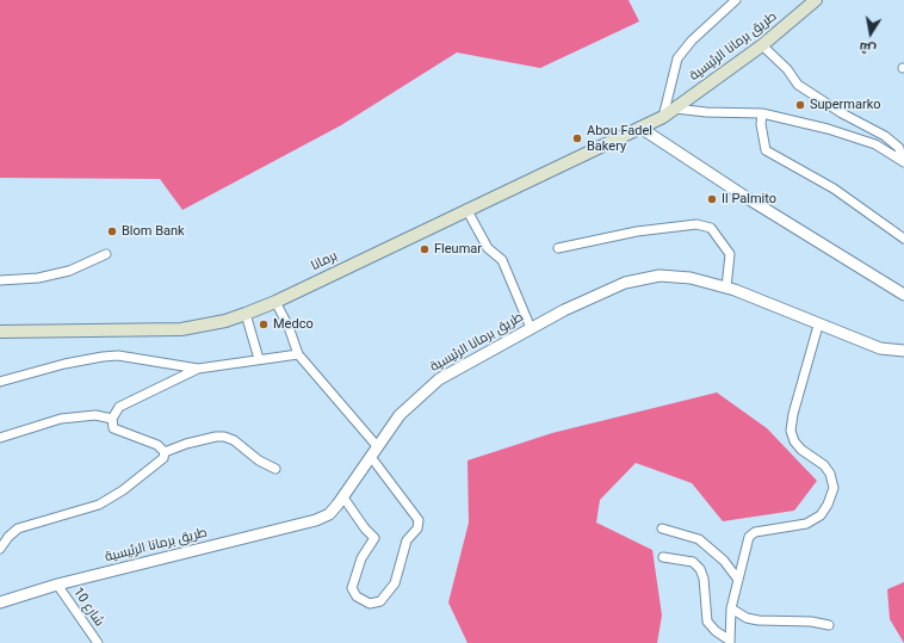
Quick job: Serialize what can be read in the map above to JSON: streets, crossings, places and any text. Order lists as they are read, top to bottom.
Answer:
{
  "streets": {
    "main road": ["طريق برمانا الرئيسية", "برمانا"],
    "street": ["شارع 10"]
  },
  "crossings": [
    ["طريق برمانا الرئيسية", "برمانا"],
    ["طريق برمانا الرئيسية", "شارع 10"]
  ],
  "places": [
    "Supermarko",
    "Abou Fadel Bakery",
    "Il Palmito",
    "Blom Bank",
    "Fleumar",
    "Medco"
  ],
  "north": "bottom"
}
